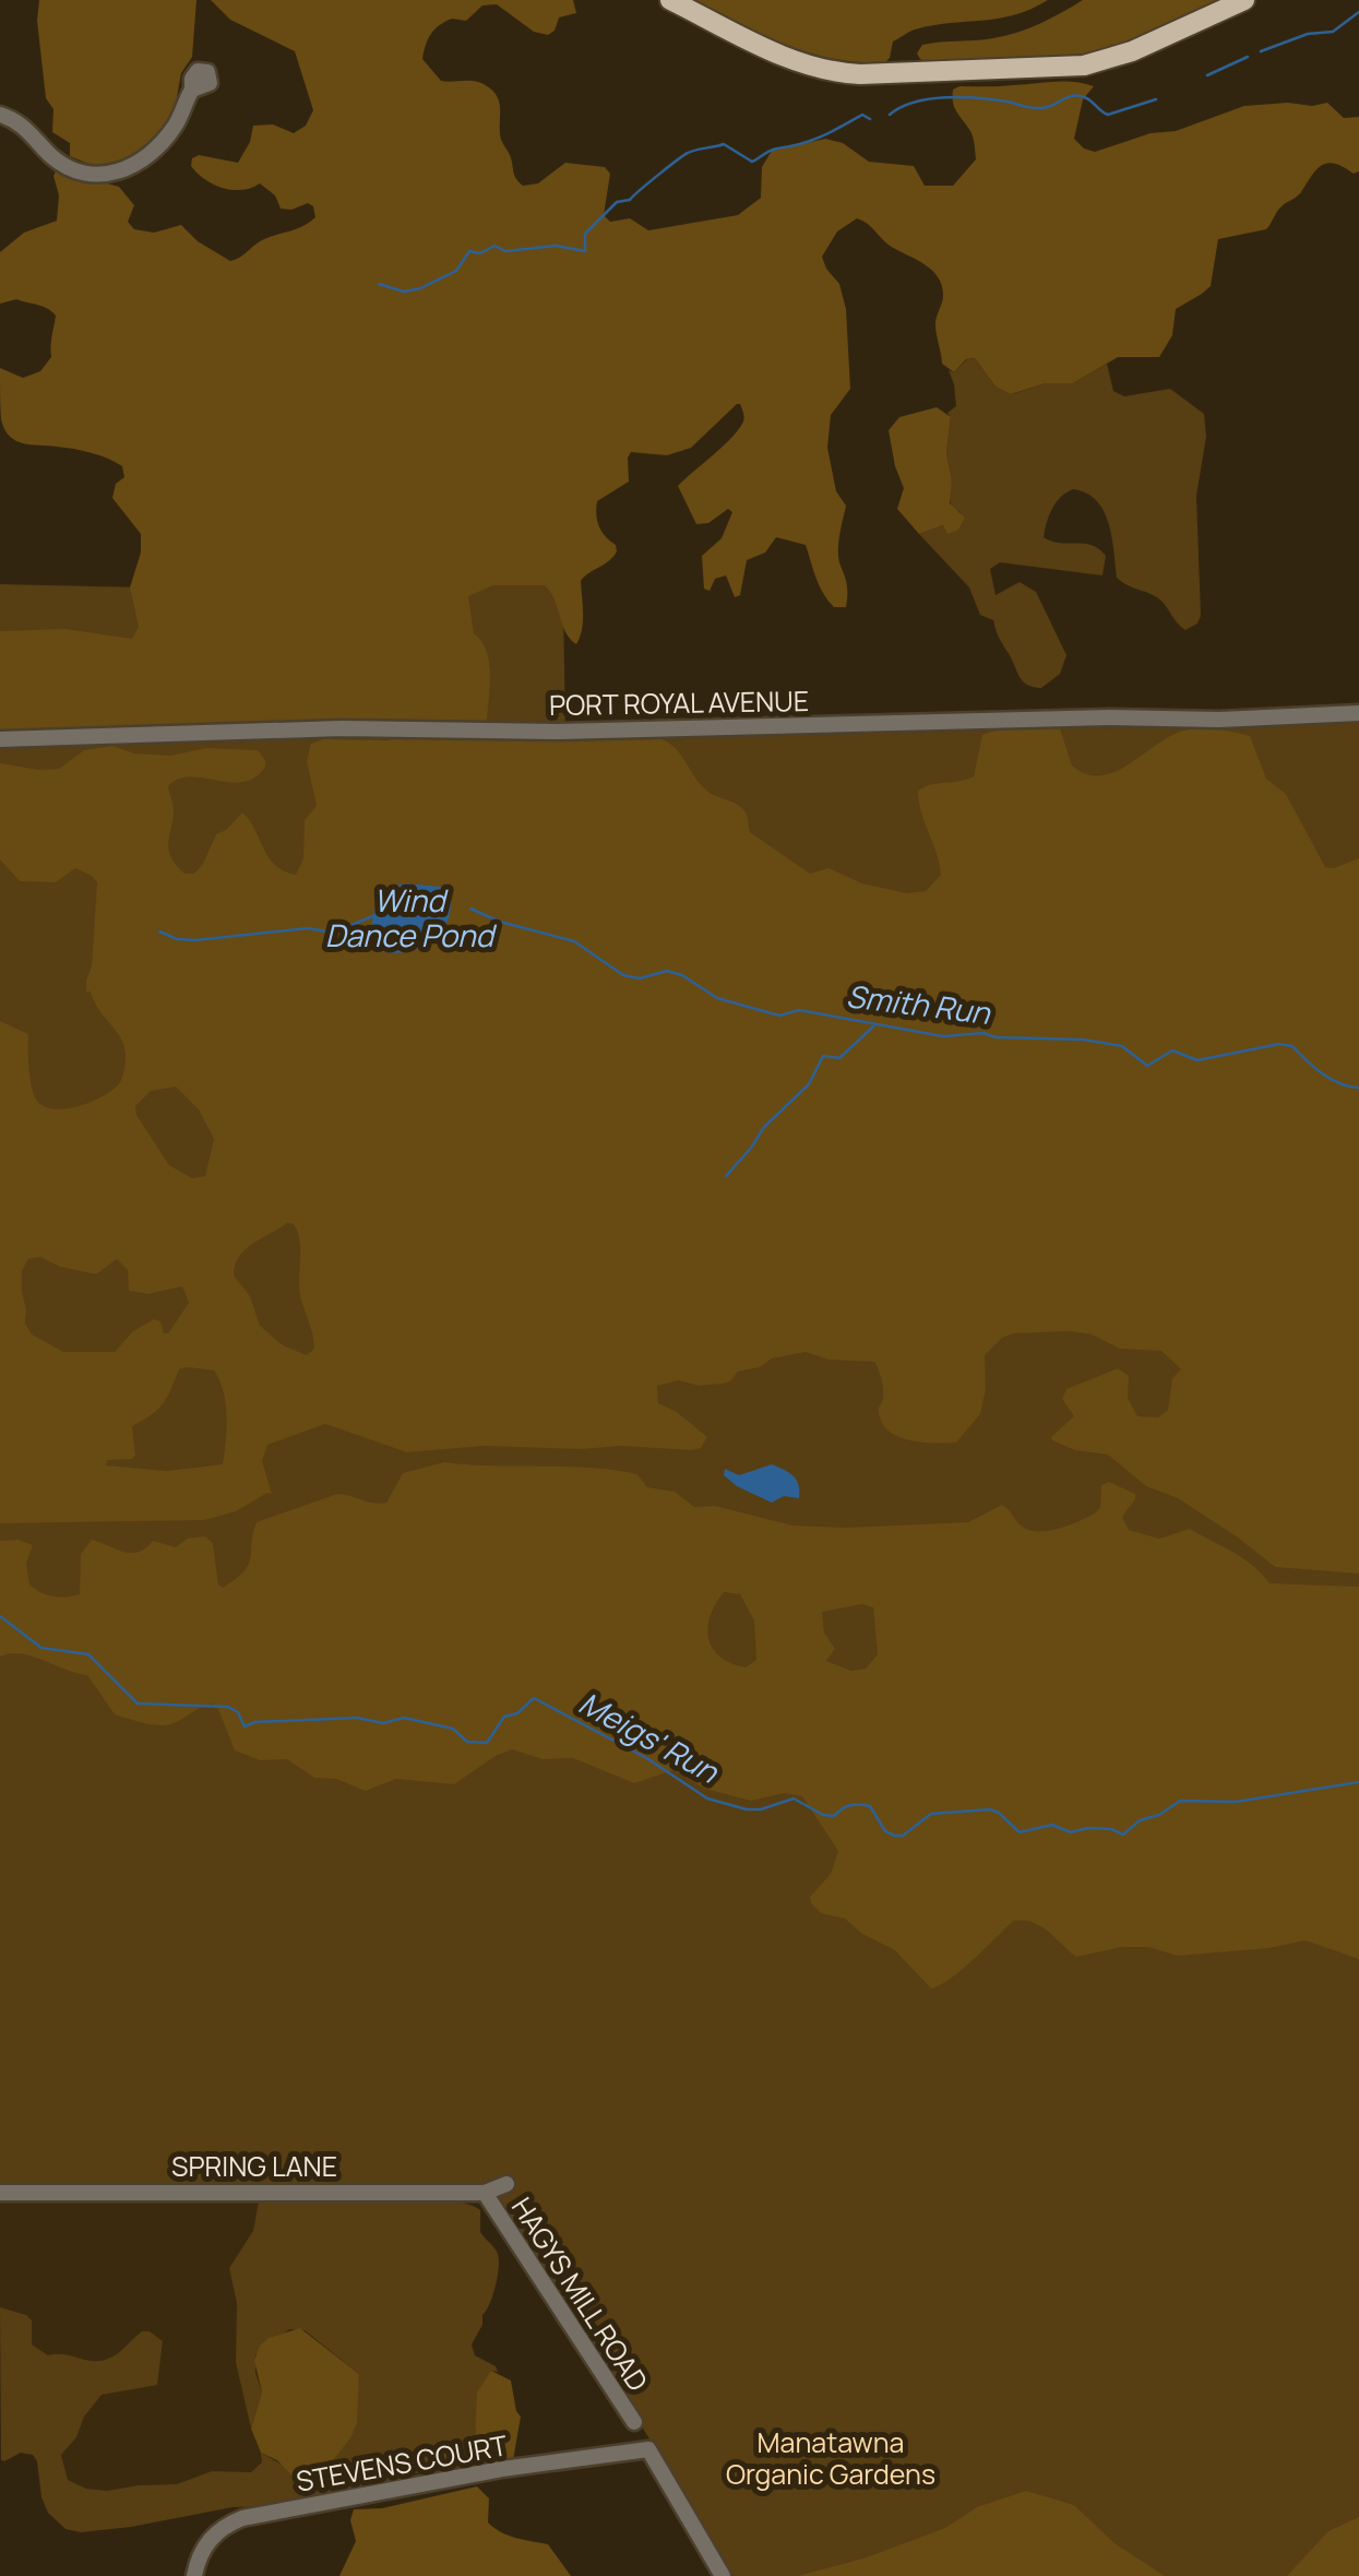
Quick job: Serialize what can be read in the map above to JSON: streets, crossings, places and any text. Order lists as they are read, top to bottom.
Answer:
{
  "streets": {
    "street": [
      "PORT ROYAL AVENUE",
      "SPRING LANE",
      "HAGYS MILL ROAD",
      "STEVENS COURT"
    ]
  },
  "crossings": [
    ["SPRING LANE", "HAGYS MILL ROAD"]
  ],
  "water": ["Wind Dance Pond", "Smith Run", "Meigs' Run"],
  "parks": ["Manatawna Organic Gardens"]
}
